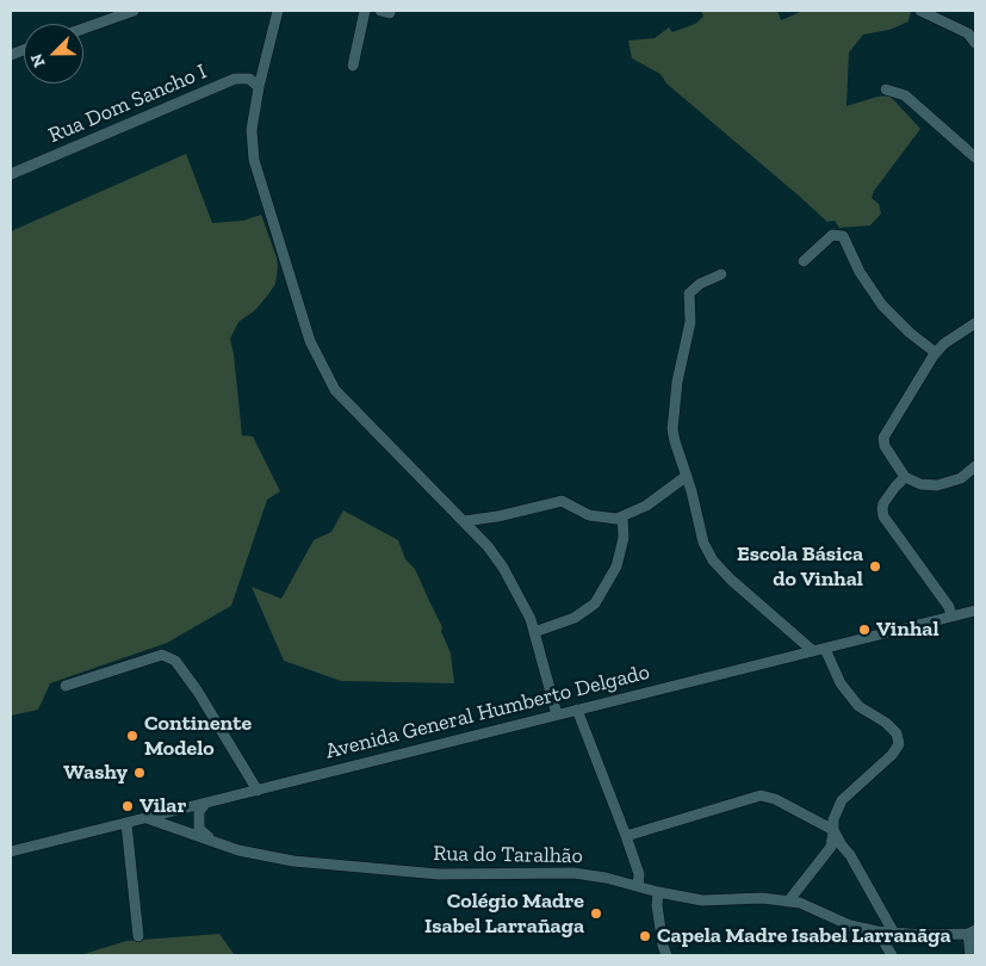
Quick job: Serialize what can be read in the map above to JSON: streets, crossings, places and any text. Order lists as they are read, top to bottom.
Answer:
{
  "streets": {
    "street": ["Rua Dom Sancho I", "Avenida General Humberto Delgado", "Rua do Taralhão"]
  },
  "crossings": [
    ["Avenida General Humberto Delgado", "Rua do Taralhão"]
  ],
  "places": [
    "Escola Básica do Vinhal",
    "Vinhal",
    "Continente Modelo",
    "Washy",
    "Vilar",
    "Colégio Madre Isabel Larrañaga",
    "Capela Madre Isabel Larranãga"
  ],
  "north": "bottom left"
}
